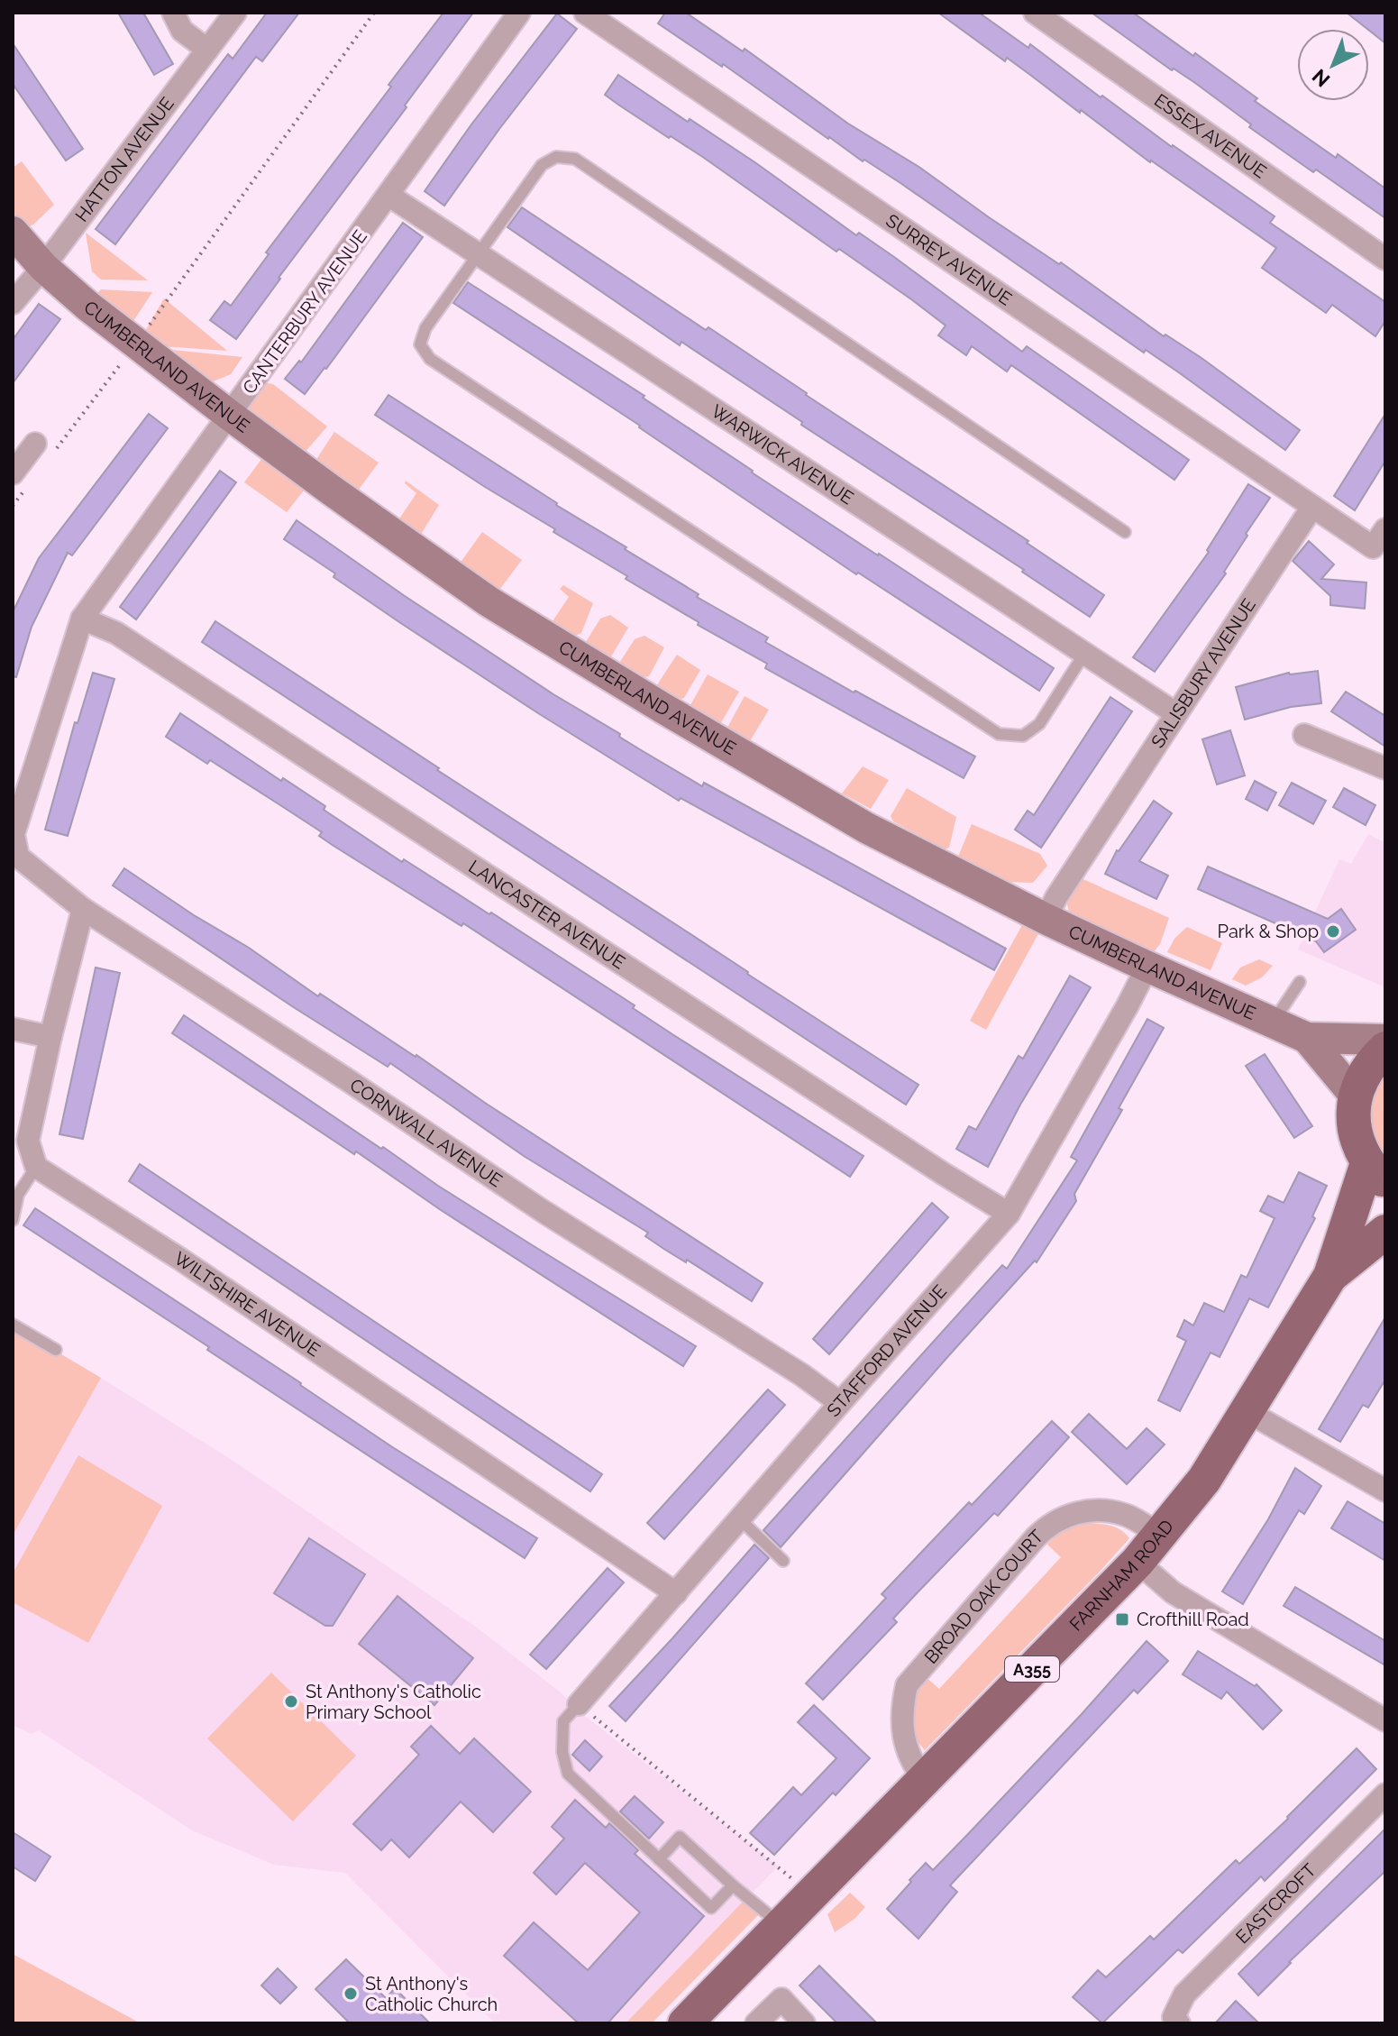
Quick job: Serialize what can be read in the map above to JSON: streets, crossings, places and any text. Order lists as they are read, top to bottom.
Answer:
{
  "streets": {
    "main road": ["FARNHAM ROAD", "A355"],
    "street": [
      "ESSEX AVENUE",
      "HATTON AVENUE",
      "SURREY AVENUE",
      "CANTERBURY AVENUE",
      "CUMBERLAND AVENUE",
      "WARWICK AVENUE",
      "SALISBURY AVENUE",
      "LANCASTER AVENUE",
      "CORNWALL AVENUE",
      "WILTSHIRE AVENUE",
      "STAFFORD AVENUE",
      "BROAD OAK COURT",
      "EASTCROFT"
    ]
  },
  "crossings": [
    ["HATTON AVENUE", "CUMBERLAND AVENUE"],
    ["SURREY AVENUE", "SALISBURY AVENUE"],
    ["CANTERBURY AVENUE", "CUMBERLAND AVENUE"],
    ["CANTERBURY AVENUE", "WARWICK AVENUE"],
    ["CANTERBURY AVENUE", "LANCASTER AVENUE"],
    ["CANTERBURY AVENUE", "CORNWALL AVENUE"],
    ["CUMBERLAND AVENUE", "SALISBURY AVENUE"],
    ["CUMBERLAND AVENUE", "STAFFORD AVENUE"],
    ["CUMBERLAND AVENUE", "FARNHAM ROAD"],
    ["WARWICK AVENUE", "SALISBURY AVENUE"],
    ["LANCASTER AVENUE", "STAFFORD AVENUE"],
    ["CORNWALL AVENUE", "STAFFORD AVENUE"],
    ["WILTSHIRE AVENUE", "STAFFORD AVENUE"],
    ["FARNHAM ROAD", "BROAD OAK COURT"]
  ],
  "places": {
    "other": ["Park & Shop", "St Anthony's Catholic Primary School", "St Anthony's Catholic Church"],
    "transit": ["Crofthill Road"]
  },
  "north": "bottom left"
}
